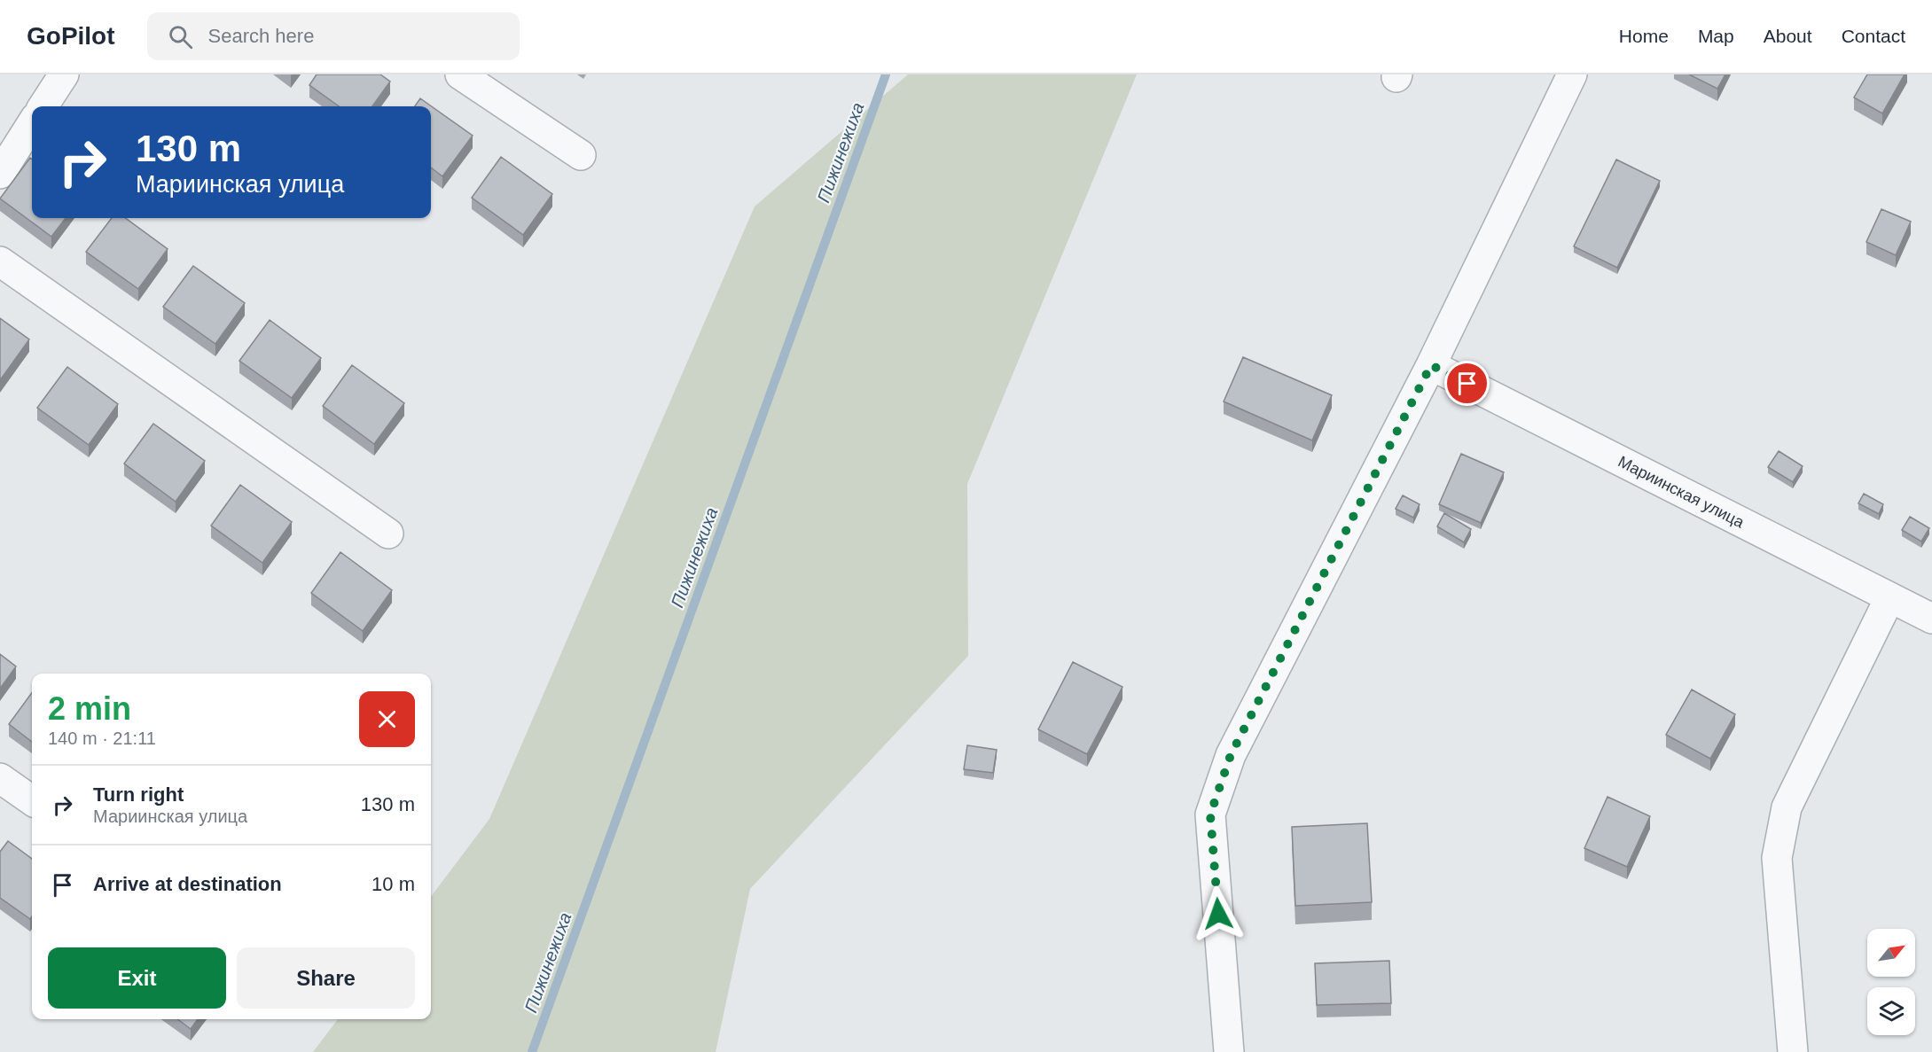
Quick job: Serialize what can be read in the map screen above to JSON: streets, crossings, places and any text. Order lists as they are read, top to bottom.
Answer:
{
  "streets": {
    "street": ["Мариинская улица"]
  },
  "water": ["Пижинежиха"],
  "north": "top right",
  "page": {
    "header": "GoPilot",
    "search": "Search here",
    "nav": [
      "Home",
      "Map",
      "About",
      "Contact"
    ],
    "turn": ["130 m", "Мариинская улица"],
    "heading": ["2 min", "140 m · 21:11"],
    "list": [
      {
        "name": "Turn right",
        "note": "Мариинская улица",
        "value": "130 m"
      },
      {
        "name": "Arrive at destination",
        "value": "10 m"
      }
    ],
    "buttons": ["Exit", "Share"]
  }
}
